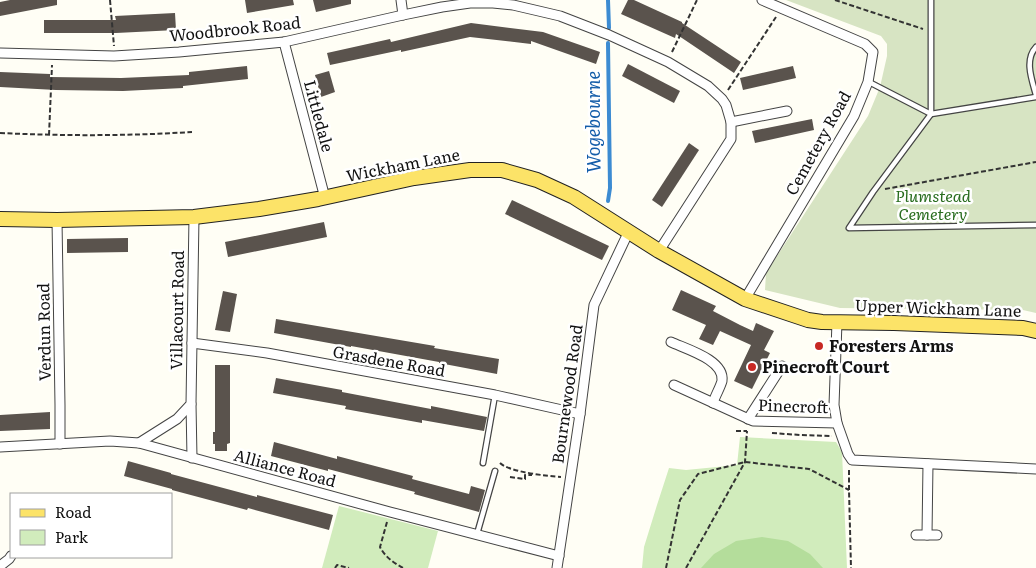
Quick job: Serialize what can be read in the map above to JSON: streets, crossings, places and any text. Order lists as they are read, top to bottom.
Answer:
{
  "streets": {
    "main road": ["Wickham Lane", "Upper Wickham Lane"],
    "street": [
      "Woodbrook Road",
      "Littledale",
      "Cemetery Road",
      "Villacourt Road",
      "Verdun Road",
      "Grasdene Road",
      "Bournewood Road",
      "Pinecroft",
      "Alliance Road"
    ]
  },
  "crossings": [
    ["Woodbrook Road", "Littledale"],
    ["Littledale", "Wickham Lane"],
    ["Cemetery Road", "Wickham Lane"],
    ["Wickham Lane", "Upper Wickham Lane"],
    ["Wickham Lane", "Villacourt Road"],
    ["Wickham Lane", "Verdun Road"],
    ["Wickham Lane", "Bournewood Road"],
    ["Villacourt Road", "Grasdene Road"],
    ["Villacourt Road", "Alliance Road"],
    ["Verdun Road", "Alliance Road"],
    ["Grasdene Road", "Bournewood Road"],
    ["Bournewood Road", "Alliance Road"]
  ],
  "water": ["Wogebourne"],
  "parks": ["Plumstead Cemetery"],
  "places": ["Foresters Arms", "Pinecroft Court"],
  "legend": ["Road", "Park"]
}
